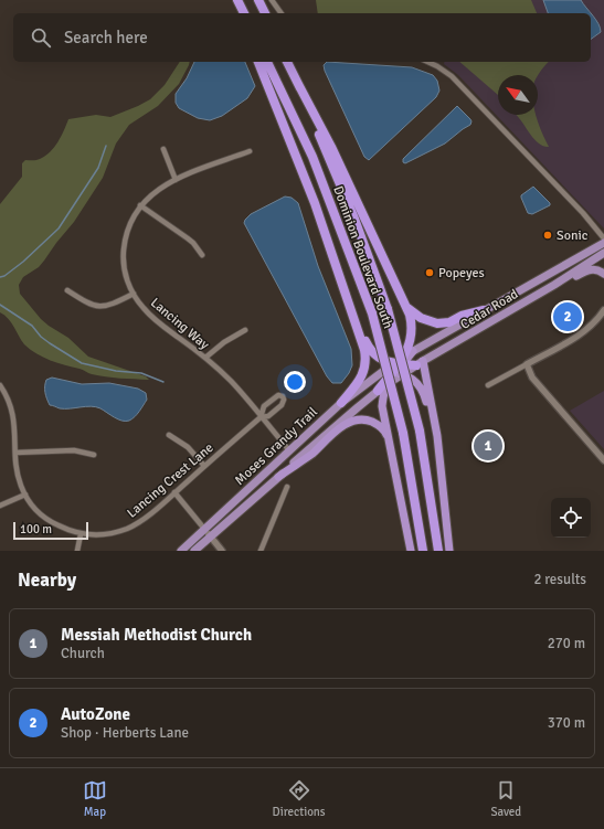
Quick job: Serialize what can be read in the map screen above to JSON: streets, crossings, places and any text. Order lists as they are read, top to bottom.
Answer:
{
  "streets": {
    "highway": ["Dominion Boulevard South"],
    "main road": ["Cedar Road", "Moses Grandy Trail"],
    "street": ["Lancing Way", "Lancing Crest Lane"]
  },
  "crossings": [
    ["Cedar Road", "Moses Grandy Trail"],
    ["Lancing Way", "Moses Grandy Trail"],
    ["Lancing Way", "Lancing Crest Lane"]
  ],
  "places": ["Sonic", "Popeyes"],
  "scale_bar": "100 m",
  "north": "top left",
  "page": {
    "search": "Search here",
    "pins": ["2", "1"],
    "scale": "100 m",
    "heading": ["Nearby", "2 results"],
    "list": [
      {
        "mark": "1",
        "name": "Messiah Methodist Church",
        "note": "Church",
        "value": "270 m"
      },
      {
        "mark": "2",
        "name": "AutoZone",
        "note": "Shop · Herberts Lane",
        "value": "370 m"
      }
    ],
    "nav": ["Map", "Directions", "Saved"]
  }
}
